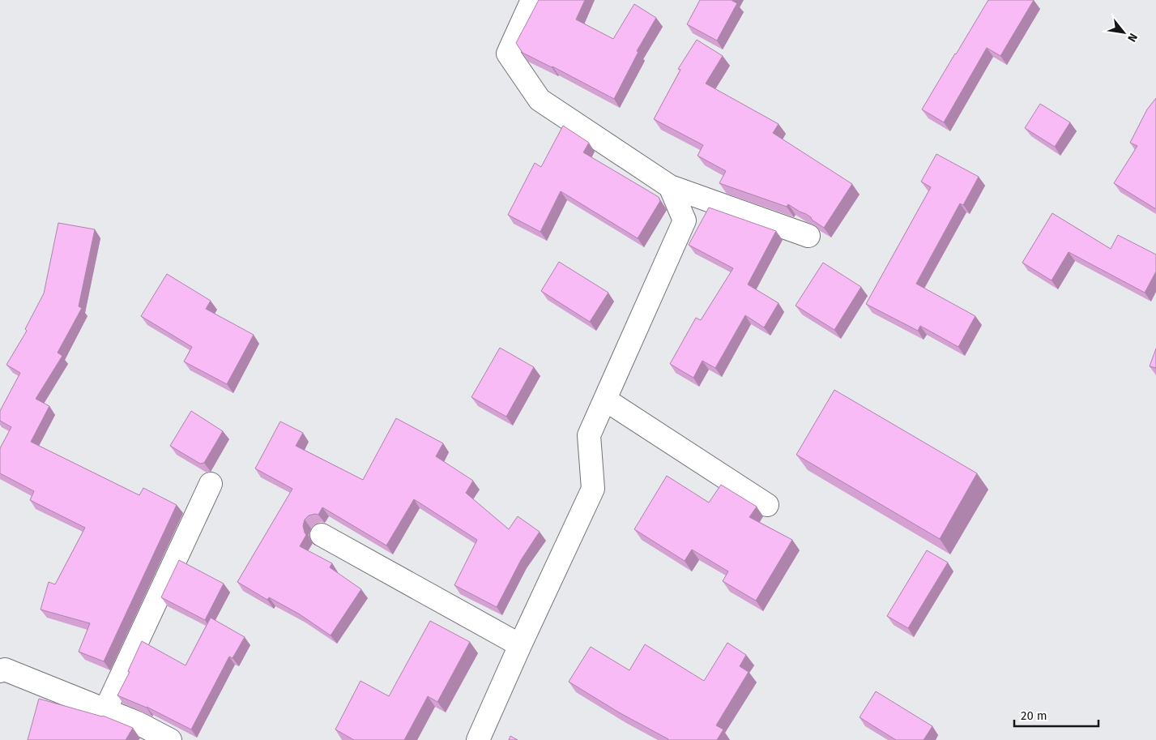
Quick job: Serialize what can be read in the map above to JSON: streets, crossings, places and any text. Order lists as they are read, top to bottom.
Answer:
{
  "scale_bar": "20 m",
  "north": "bottom right"
}
